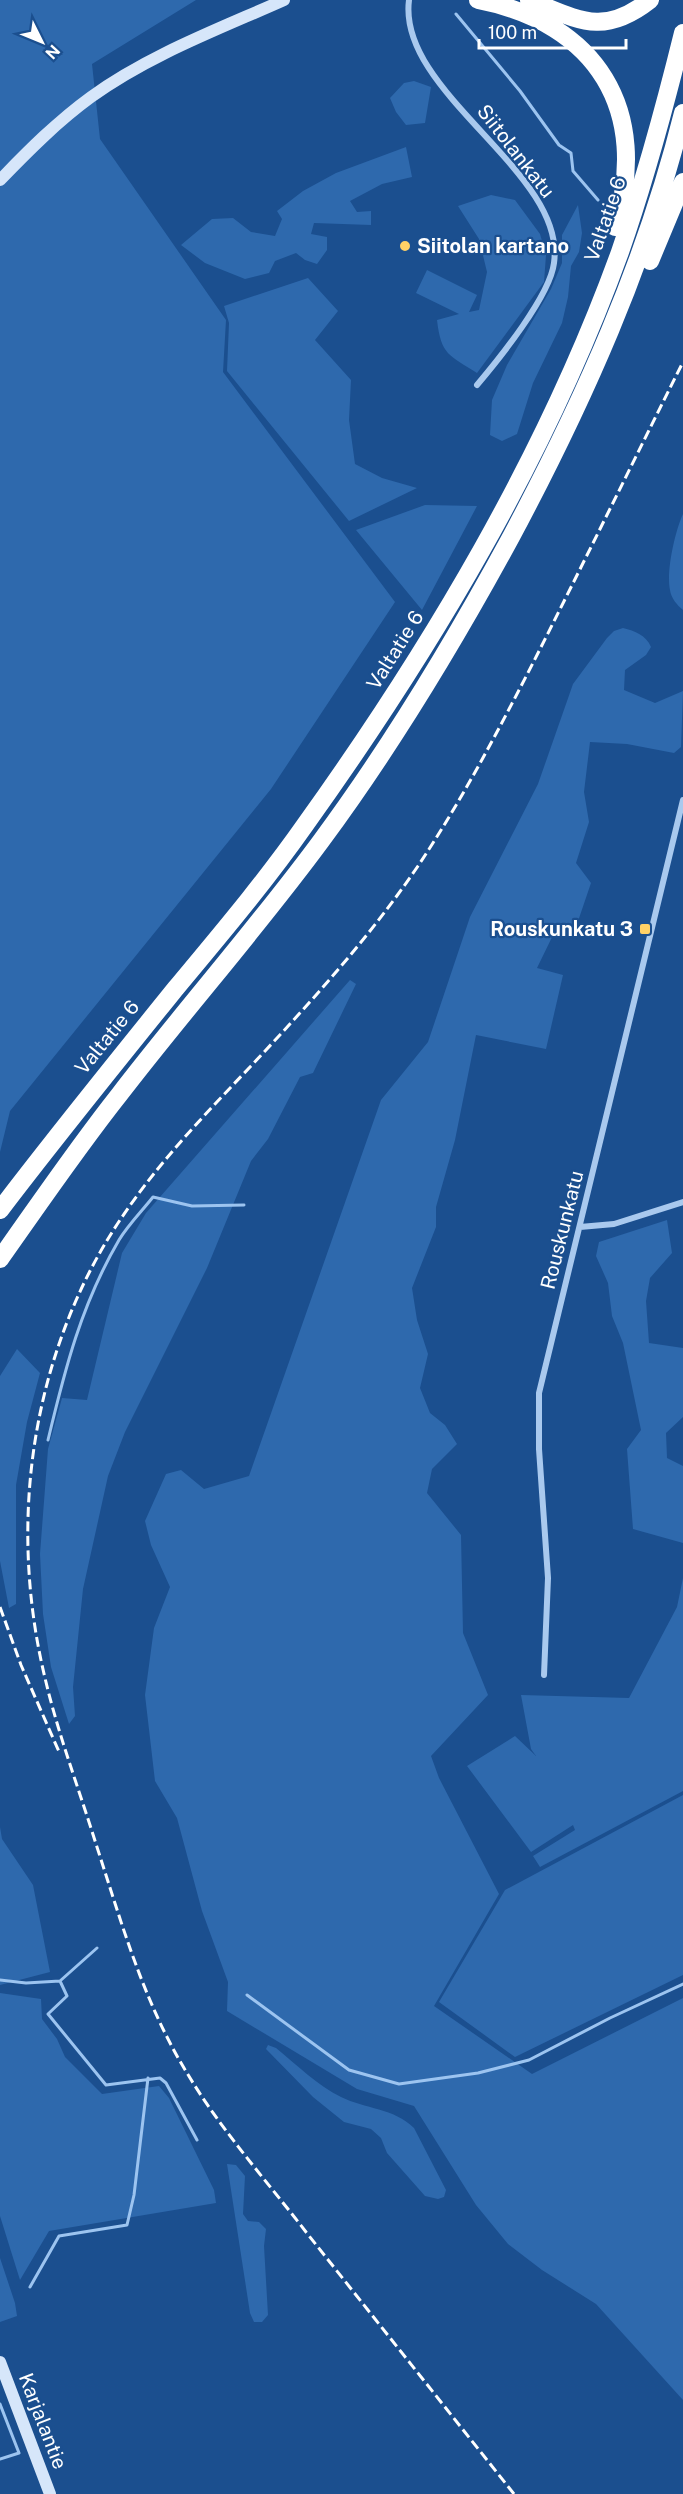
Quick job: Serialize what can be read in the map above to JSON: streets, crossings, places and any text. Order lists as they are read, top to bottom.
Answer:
{
  "streets": {
    "highway": ["Valtatie 6"],
    "main road": ["Karjalantie"],
    "street": ["Siitolankatu", "Rouskunkatu"]
  },
  "places": {
    "other": ["Siitolan kartano"],
    "transit": ["Rouskunkatu 3"]
  },
  "scale_bar": "100 m",
  "north": "bottom right"
}
